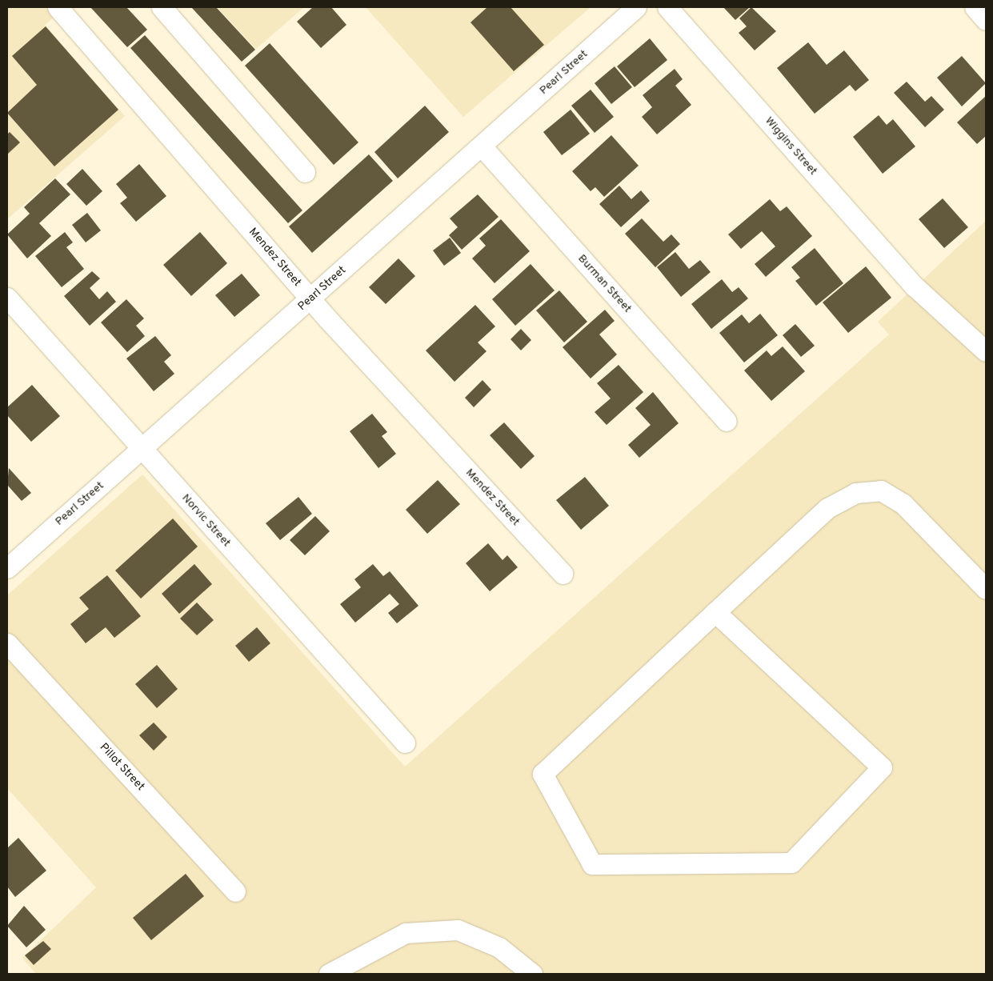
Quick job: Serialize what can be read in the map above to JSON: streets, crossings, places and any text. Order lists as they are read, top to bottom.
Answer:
{
  "streets": {
    "street": [
      "Pearl Street",
      "Wiggins Street",
      "Mendez Street",
      "Burman Street",
      "Norvic Street",
      "Pillot Street"
    ]
  },
  "crossings": [
    ["Pearl Street", "Mendez Street"],
    ["Pearl Street", "Burman Street"],
    ["Pearl Street", "Norvic Street"]
  ]
}
